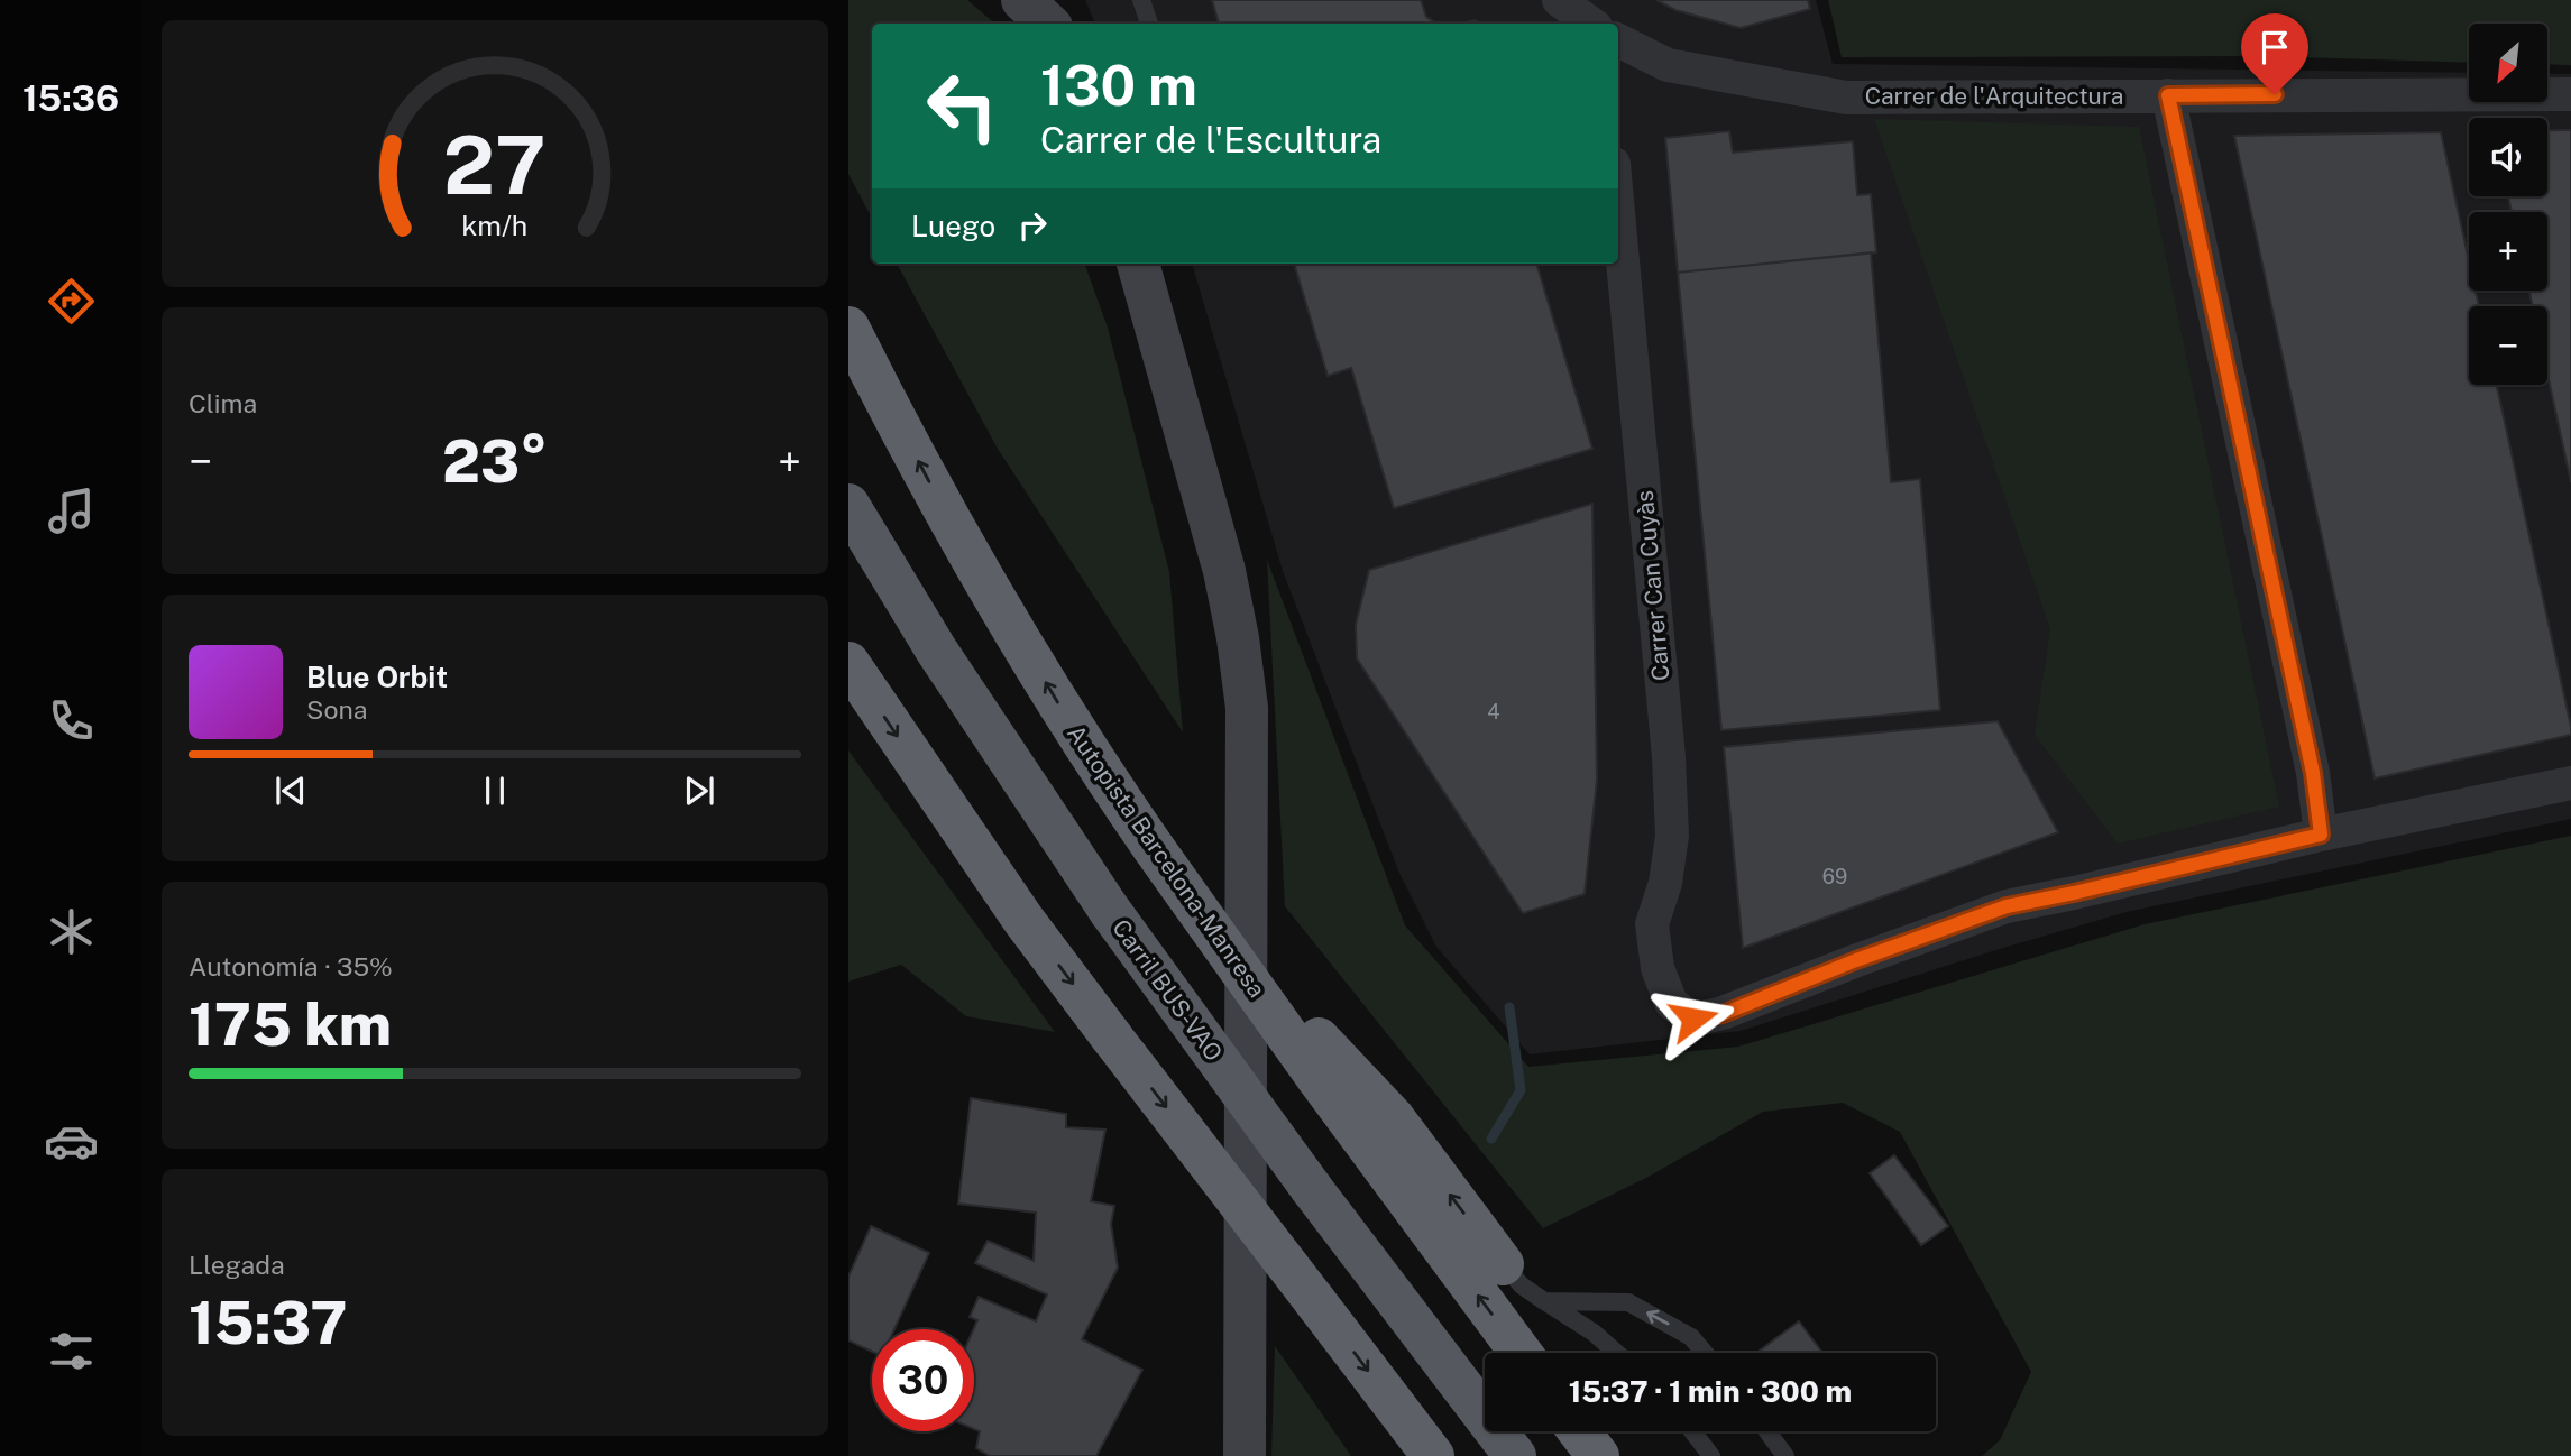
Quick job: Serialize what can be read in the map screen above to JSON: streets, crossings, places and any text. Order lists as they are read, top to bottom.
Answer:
{
  "streets": {
    "highway": ["Autopista Barcelona-Manresa", "Carril BUS-VAO"],
    "street": ["Carrer de l'Arquitectura", "Carrer Can Cuyàs"]
  },
  "house_numbers": ["4", "69"],
  "north": "bottom left",
  "page": {
    "tabs": "15:36",
    "map_buttons": ["+", "−"],
    "turn": ["130 m", "Carrer de l'Escultura"],
    "then": "Luego",
    "tile": [
      "Clima",
      ["Autonomía · 35%", "175 km"],
      ["Llegada", "15:37"]
    ],
    "heat": ["−", "23°", "+"],
    "song": ["Blue Orbit", "Sona"],
    "limit": "30",
    "trip": "15:37 · 1 min · 300 m",
    "gauge": ["27", "km/h"]
  }
}
